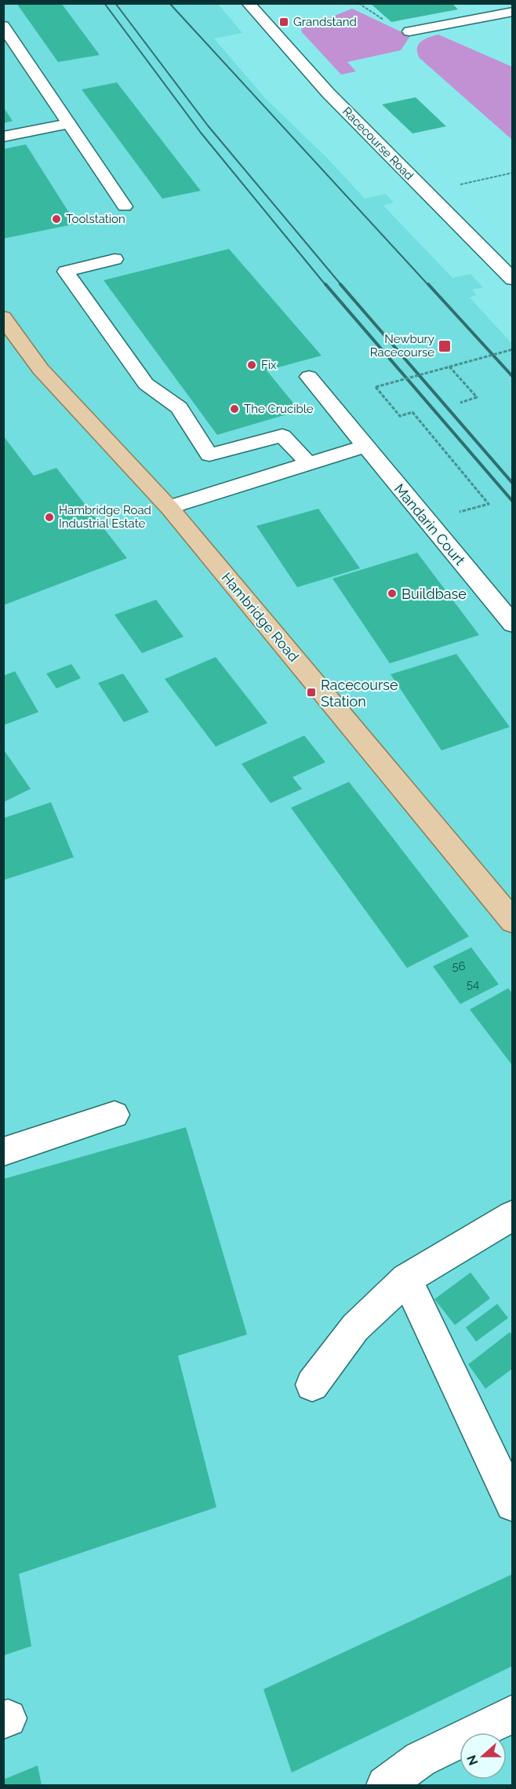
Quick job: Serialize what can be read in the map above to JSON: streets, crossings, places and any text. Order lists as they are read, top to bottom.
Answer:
{
  "streets": {
    "main road": ["Hambridge Road"],
    "street": ["Racecourse Road", "Mandarin Court"]
  },
  "places": {
    "transit": ["Grandstand", "Newbury Racecourse", "Racecourse Station"],
    "other": [
      "Toolstation",
      "Fix",
      "The Crucible",
      "Hambridge Road Industrial Estate",
      "Buildbase"
    ]
  },
  "house_numbers": ["56", "54"],
  "north": "left"
}
